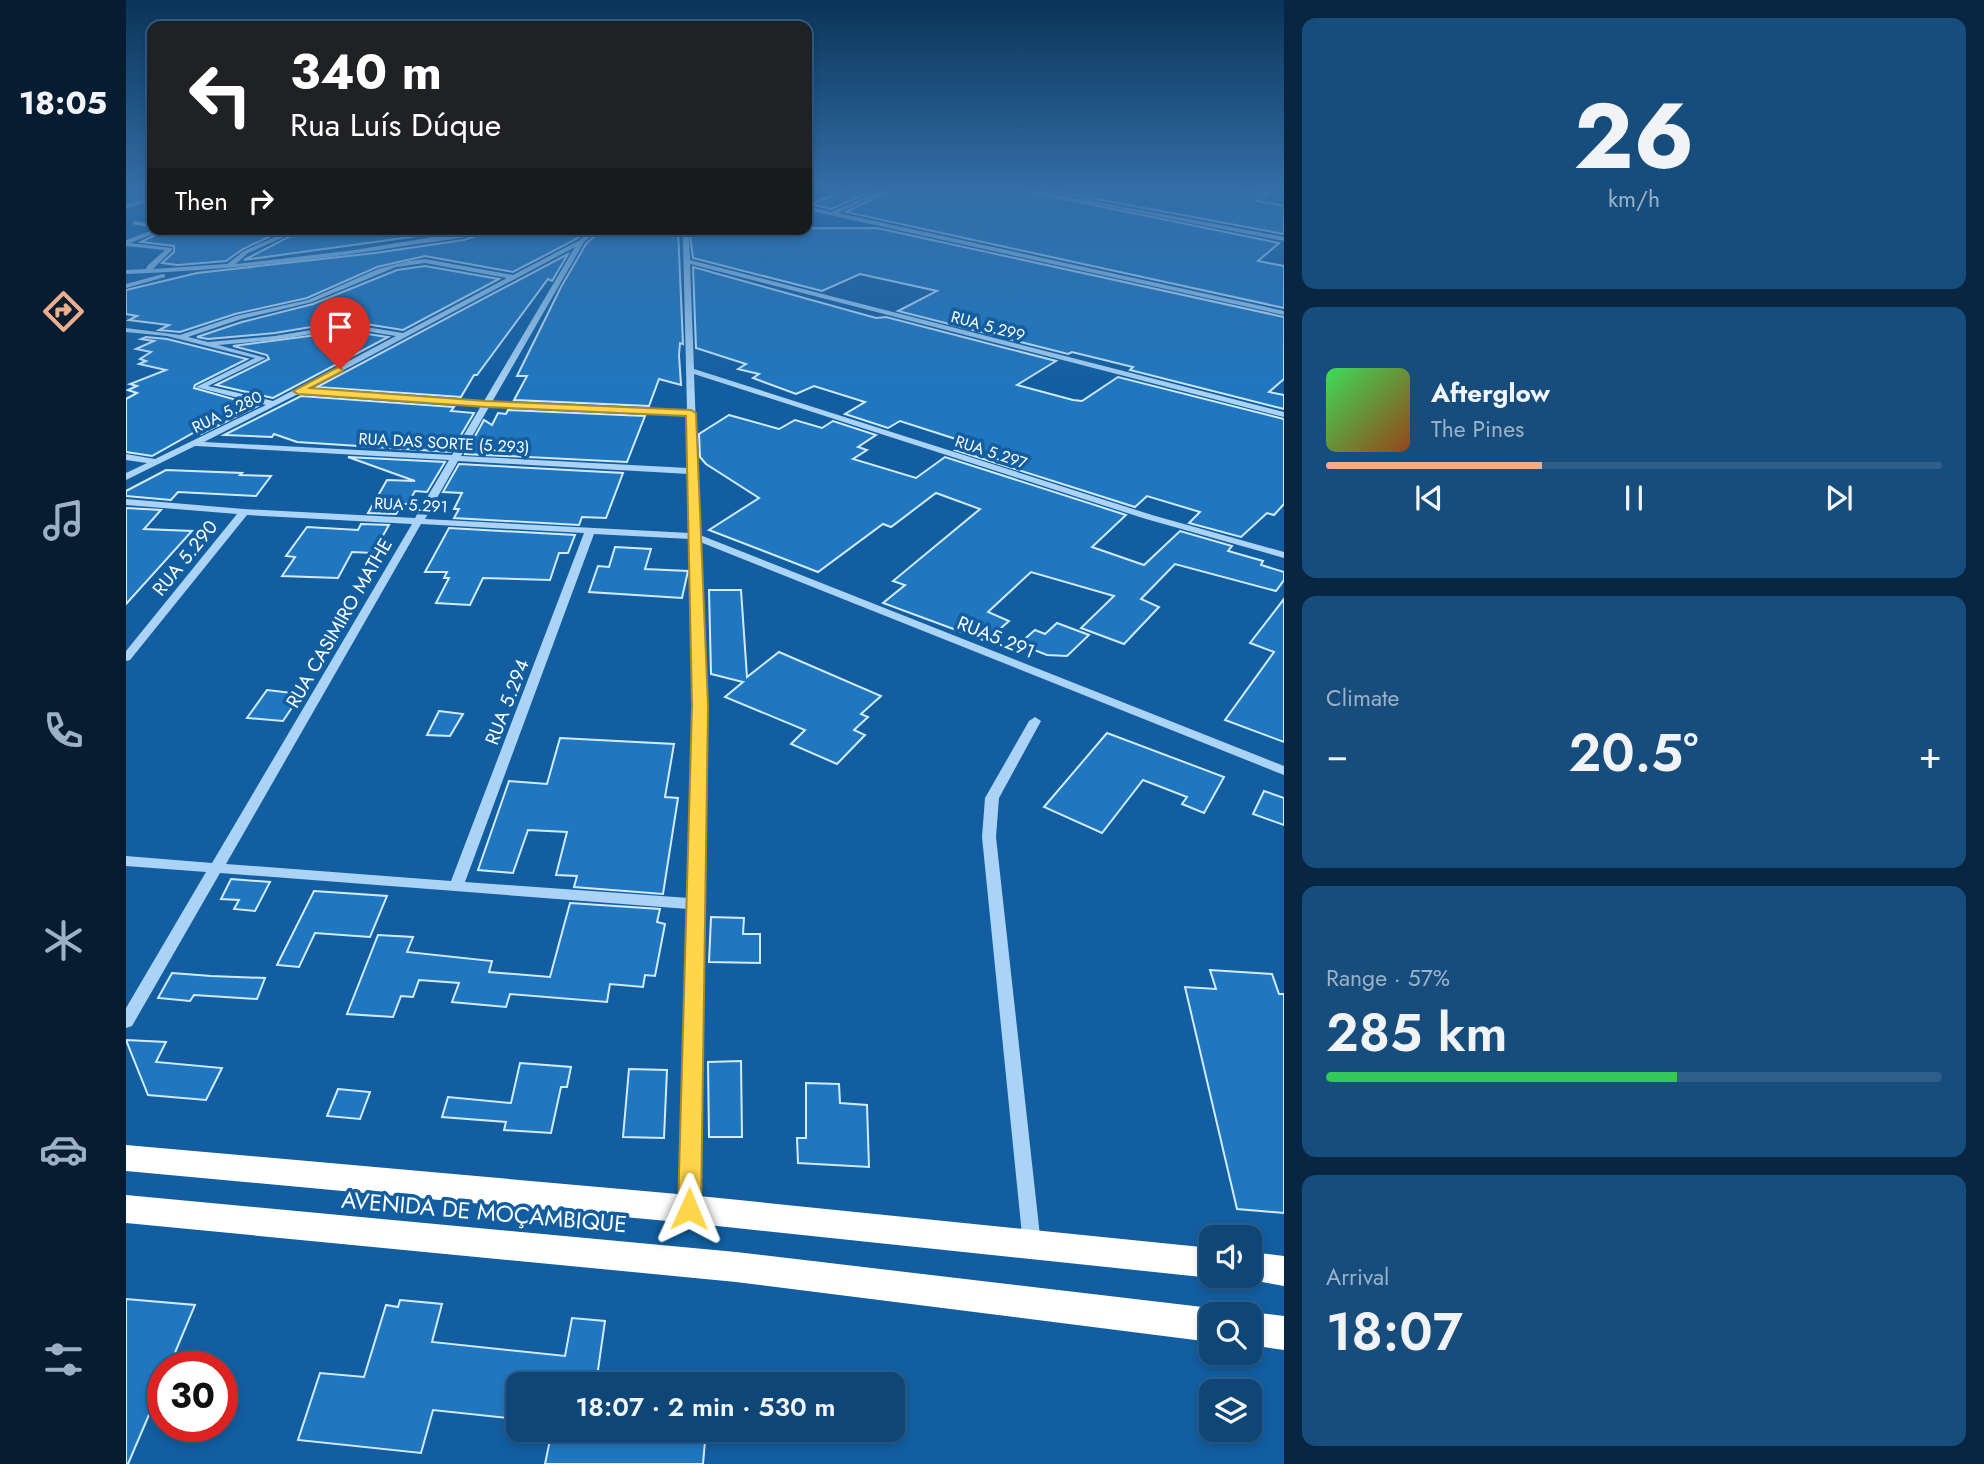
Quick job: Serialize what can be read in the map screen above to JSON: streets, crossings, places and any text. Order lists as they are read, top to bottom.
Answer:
{
  "streets": {
    "highway": ["AVENIDA DE MOÇAMBIQUE"],
    "street": [
      "RUA 5.299",
      "RUA 5.280",
      "RUA DAS SORTE (5.293)",
      "RUA 5.297",
      "RUA 5.291",
      "RUA 5.290",
      "RUA CASIMIRO MATHE",
      "RUA5.291",
      "RUA 5.294"
    ]
  },
  "crossings": [
    ["RUA 5.280", "RUA DAS SORTE (5.293)"],
    ["RUA DAS SORTE (5.293)", "RUA CASIMIRO MATHE"],
    ["RUA 5.291", "RUA 5.290"],
    ["RUA 5.291", "RUA CASIMIRO MATHE"],
    ["RUA 5.291", "RUA5.291"],
    ["RUA 5.291", "RUA 5.294"]
  ],
  "page": {
    "tabs": "18:05",
    "tile": [
      ["26", "km/h"],
      "Climate",
      ["Range · 57%", "285 km"],
      ["Arrival", "18:07"]
    ],
    "turn": ["340 m", "Rua Luís Dúque"],
    "then": "Then",
    "song": ["Afterglow", "The Pines"],
    "heat": ["−", "20.5°", "+"],
    "limit": "30",
    "trip": "18:07 · 2 min · 530 m"
  }
}
